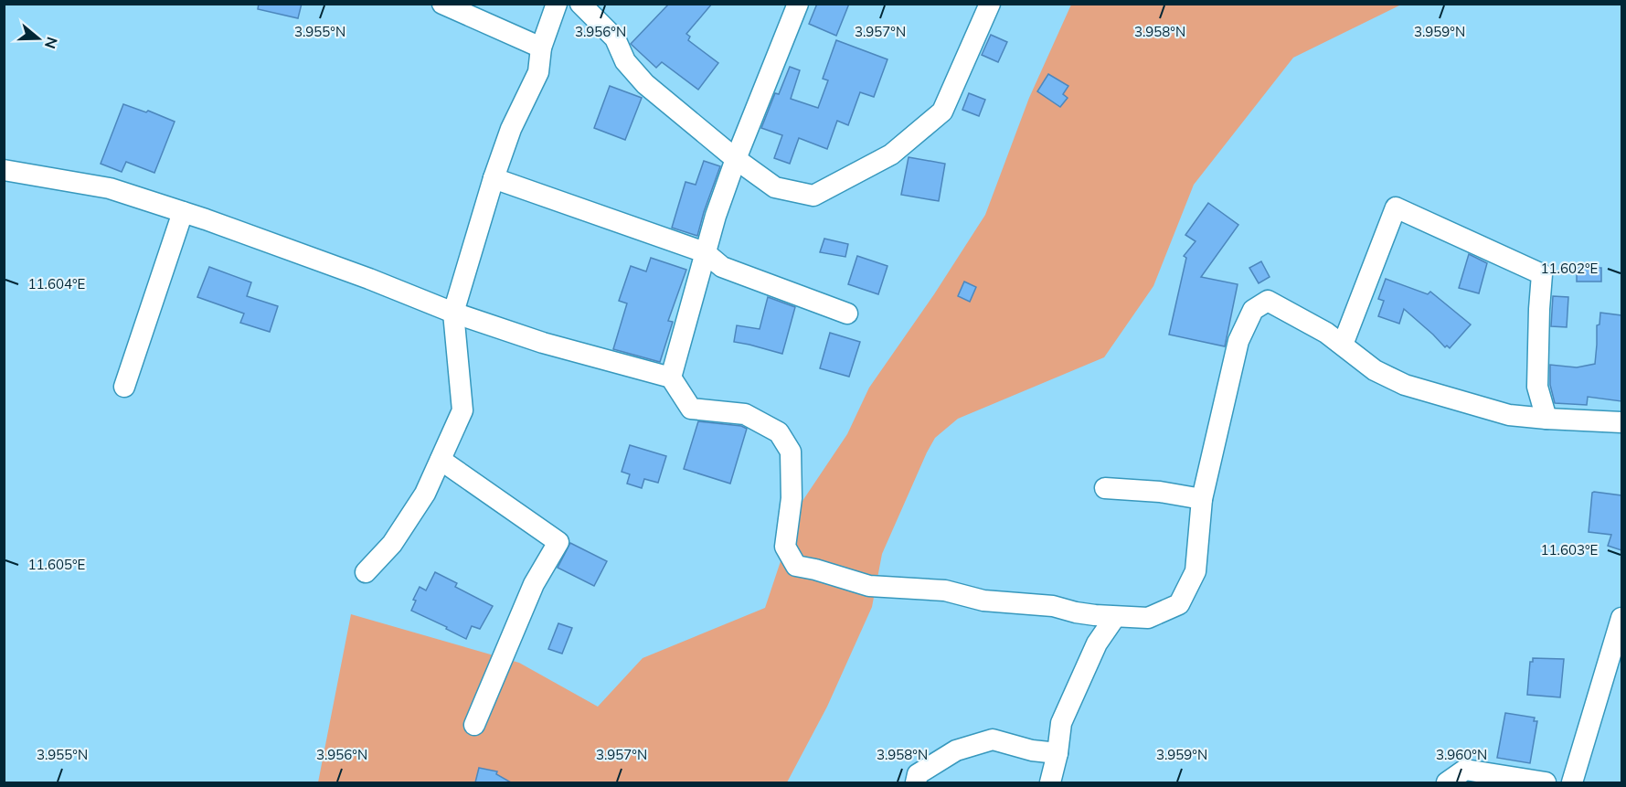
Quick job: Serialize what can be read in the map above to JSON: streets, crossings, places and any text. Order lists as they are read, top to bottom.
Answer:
{
  "north": "right",
  "coordinates": [
    "3.955°N",
    "3.956°N",
    "3.957°N",
    "3.958°N",
    "3.959°N",
    "11.602°E",
    "11.604°E",
    "11.603°E",
    "11.605°E",
    "3.960°N"
  ]
}
